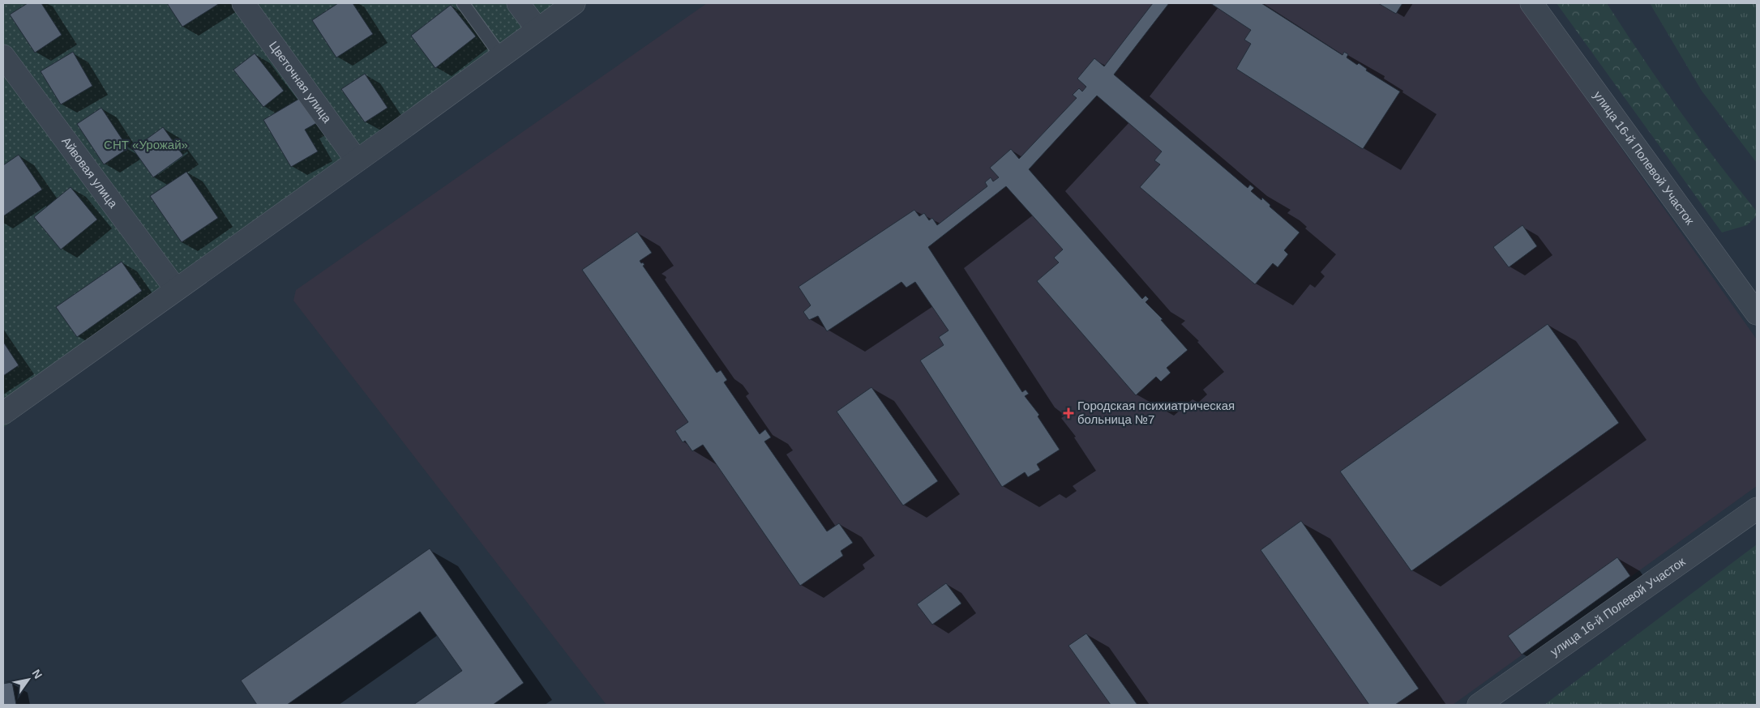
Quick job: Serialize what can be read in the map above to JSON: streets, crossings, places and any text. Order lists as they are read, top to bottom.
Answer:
{
  "streets": {
    "street": ["Цветочная улица", "улица 16-й Полевой Участок", "Айвовая улица"]
  },
  "parks": ["СНТ «Урожай»"],
  "places": {
    "health": ["Городская психиатрическая больница №7"]
  },
  "north": "top right"
}
